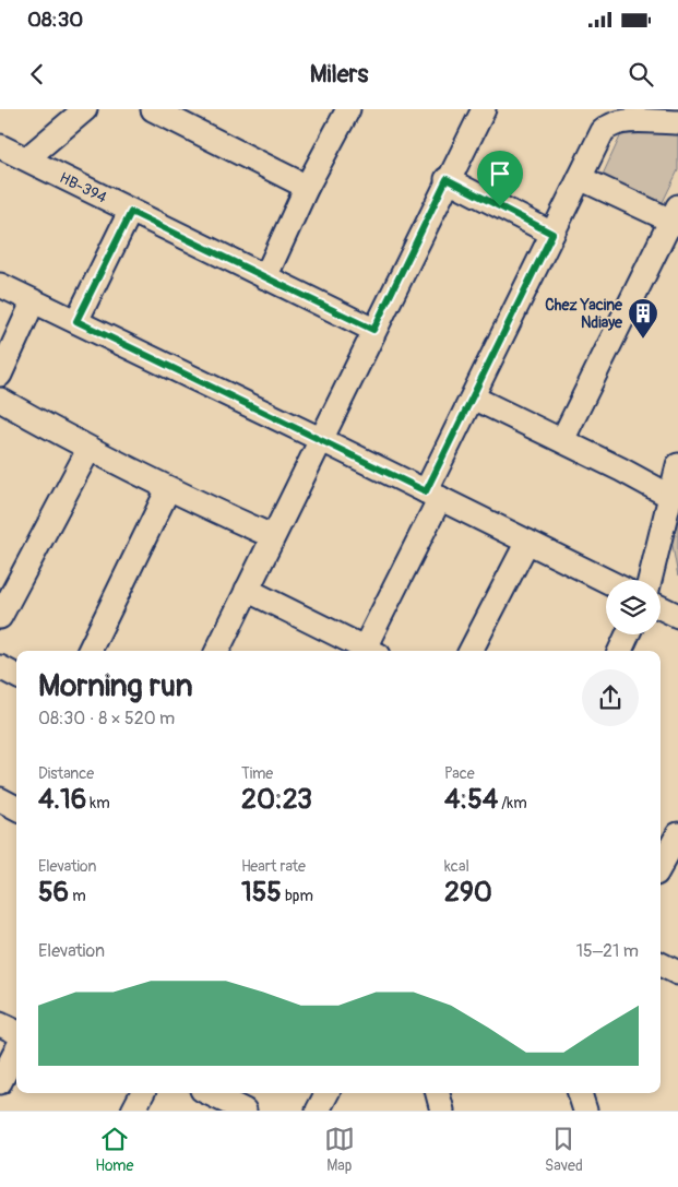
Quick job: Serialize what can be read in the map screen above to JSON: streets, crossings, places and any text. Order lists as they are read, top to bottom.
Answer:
{
  "streets": {
    "street": ["HB-394"]
  },
  "places": {
    "building": ["Chez Yacine Ndiaye"]
  },
  "page": {
    "status": "08:30",
    "header": "Milers",
    "heading": ["Morning run", "08:30 · 8 × 520 m"],
    "stats": [
      ["Distance", "4.16 km"],
      ["Time", "20:23"],
      ["Pace", "4:54 /km"],
      ["Elevation", "56 m"],
      ["Heart rate", "155 bpm"],
      ["kcal", "290"]
    ],
    "chart": ["Elevation", "15–21 m"],
    "tabs": ["Home", "Map", "Saved"]
  }
}
